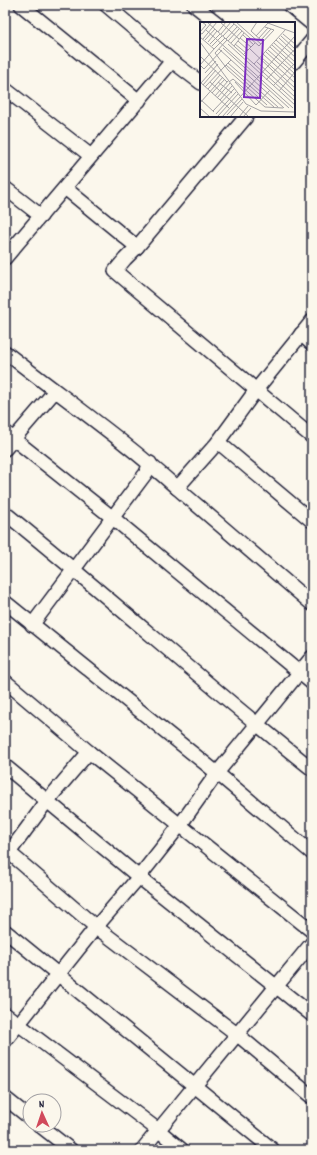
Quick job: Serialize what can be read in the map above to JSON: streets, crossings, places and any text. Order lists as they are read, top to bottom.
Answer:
{
  "north": "top"
}
